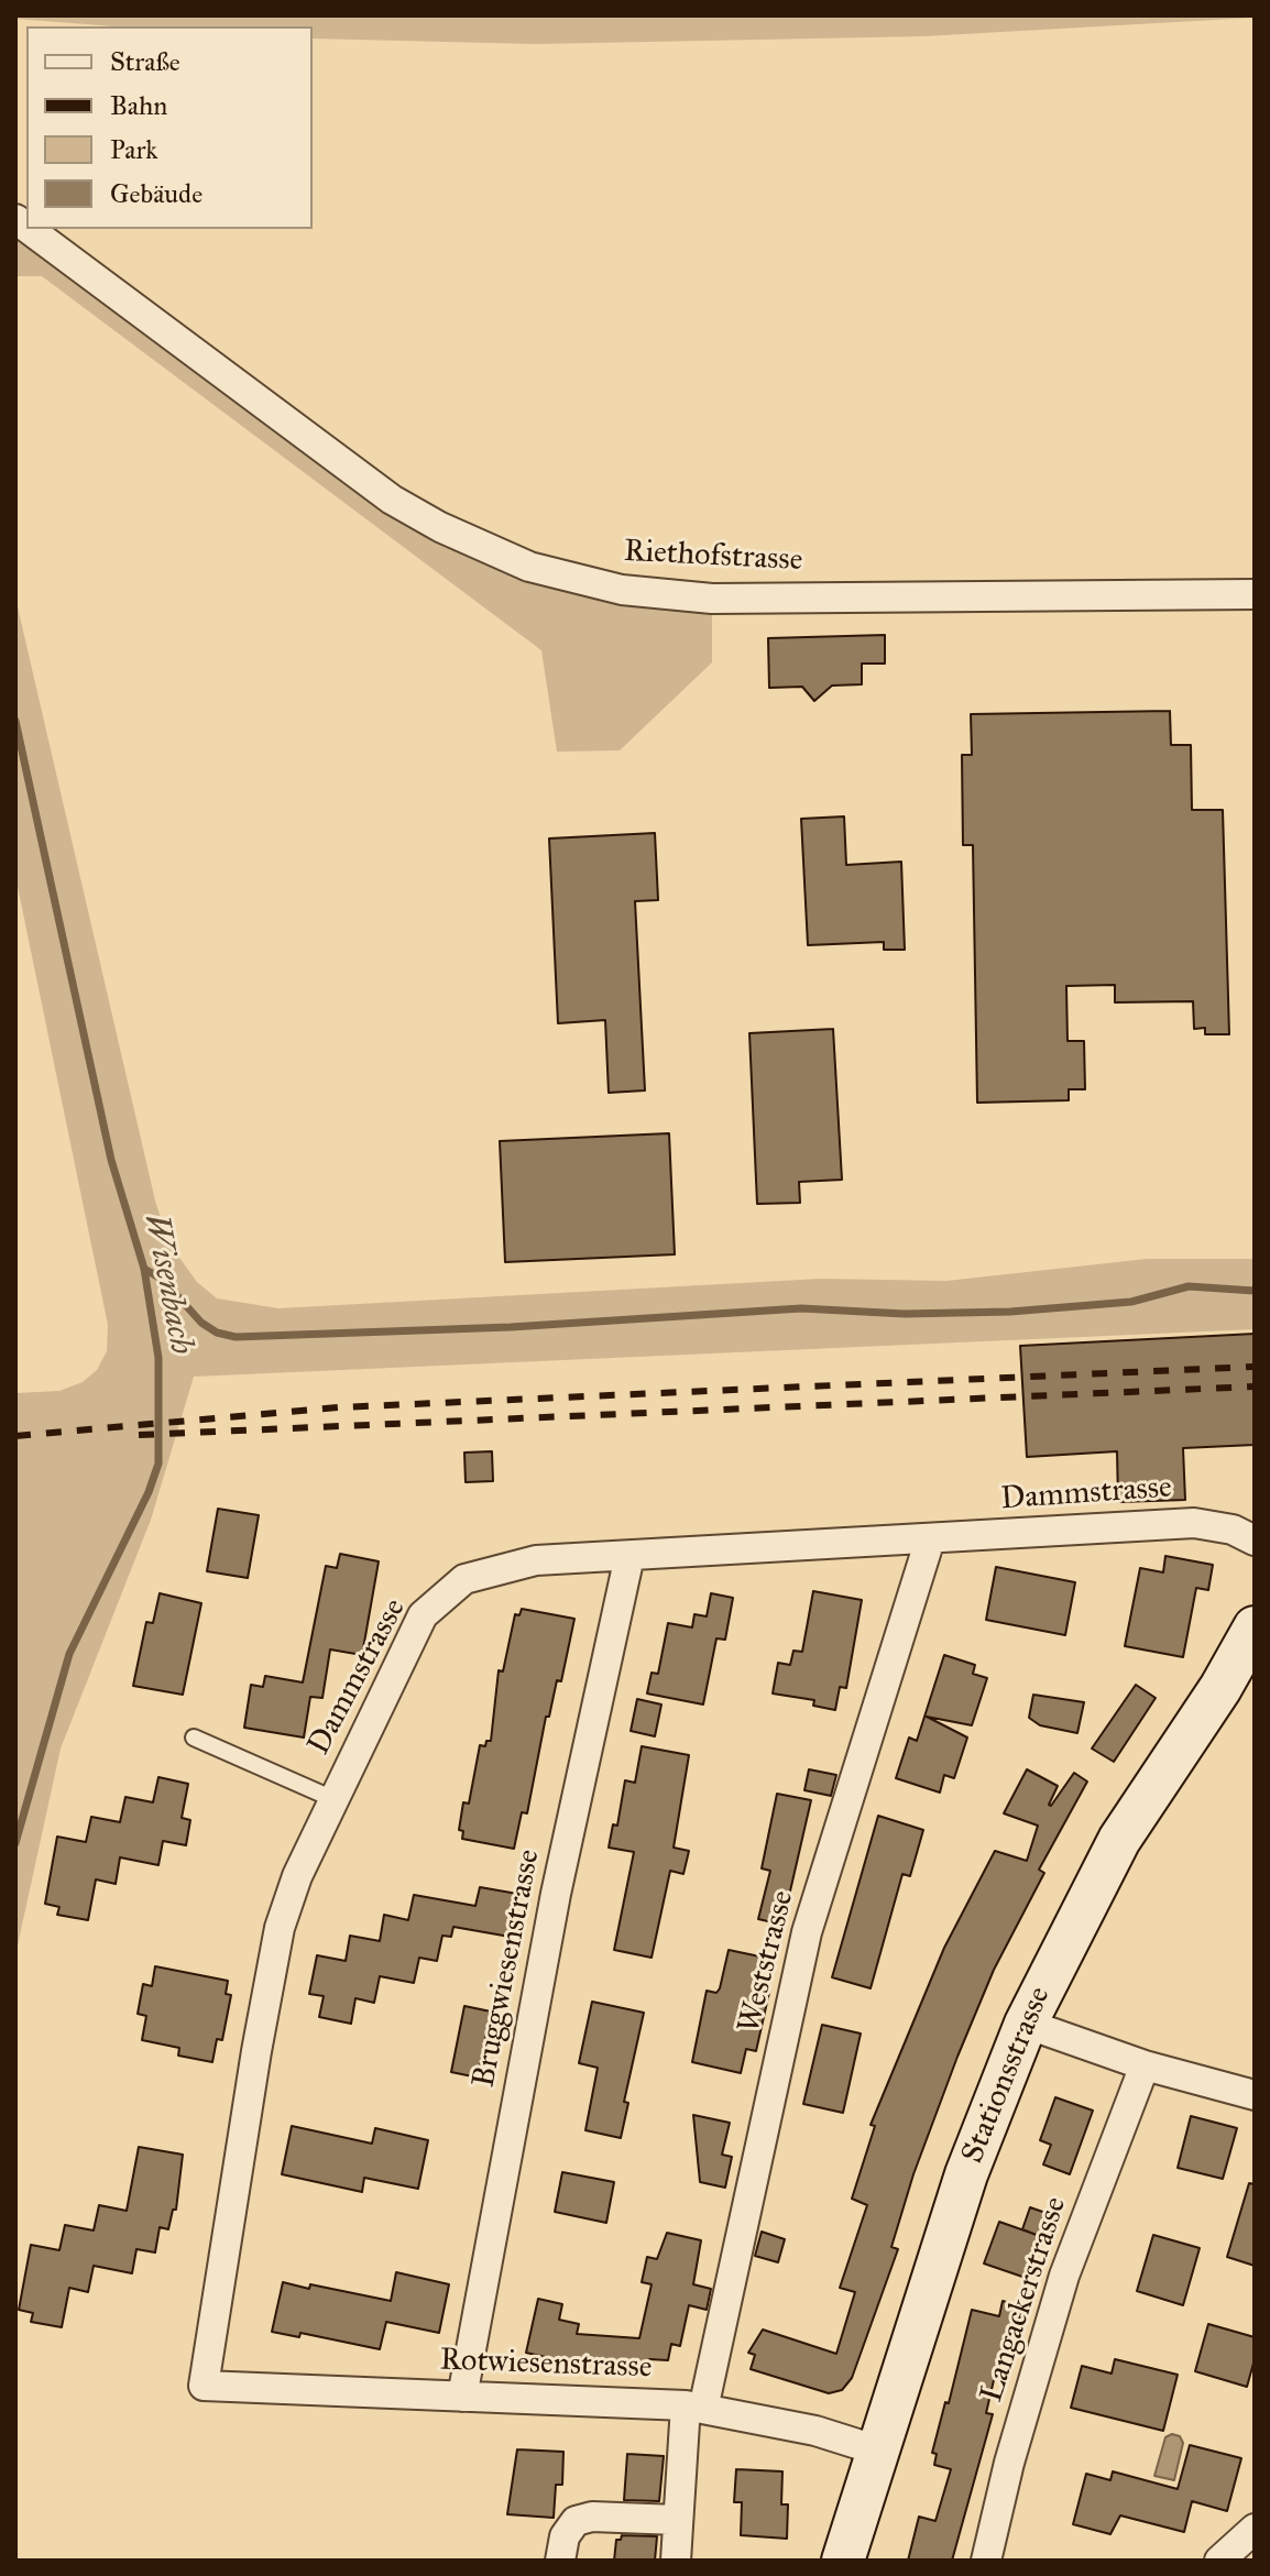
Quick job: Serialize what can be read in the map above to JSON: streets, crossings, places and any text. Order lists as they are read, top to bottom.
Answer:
{
  "streets": {
    "street": [
      "Riethofstrasse",
      "Dammstrasse",
      "Weststrasse",
      "Bruggwiesenstrasse",
      "Stationsstrasse",
      "Langackerstrasse",
      "Rotwiesenstrasse"
    ]
  },
  "crossings": [
    ["Dammstrasse", "Weststrasse"],
    ["Dammstrasse", "Bruggwiesenstrasse"],
    ["Dammstrasse", "Rotwiesenstrasse"],
    ["Weststrasse", "Rotwiesenstrasse"],
    ["Bruggwiesenstrasse", "Rotwiesenstrasse"],
    ["Stationsstrasse", "Rotwiesenstrasse"]
  ],
  "water": ["Wisenbach"],
  "legend": [
    "Straße",
    "Bahn",
    "Park",
    "Gebäude"
  ]
}
